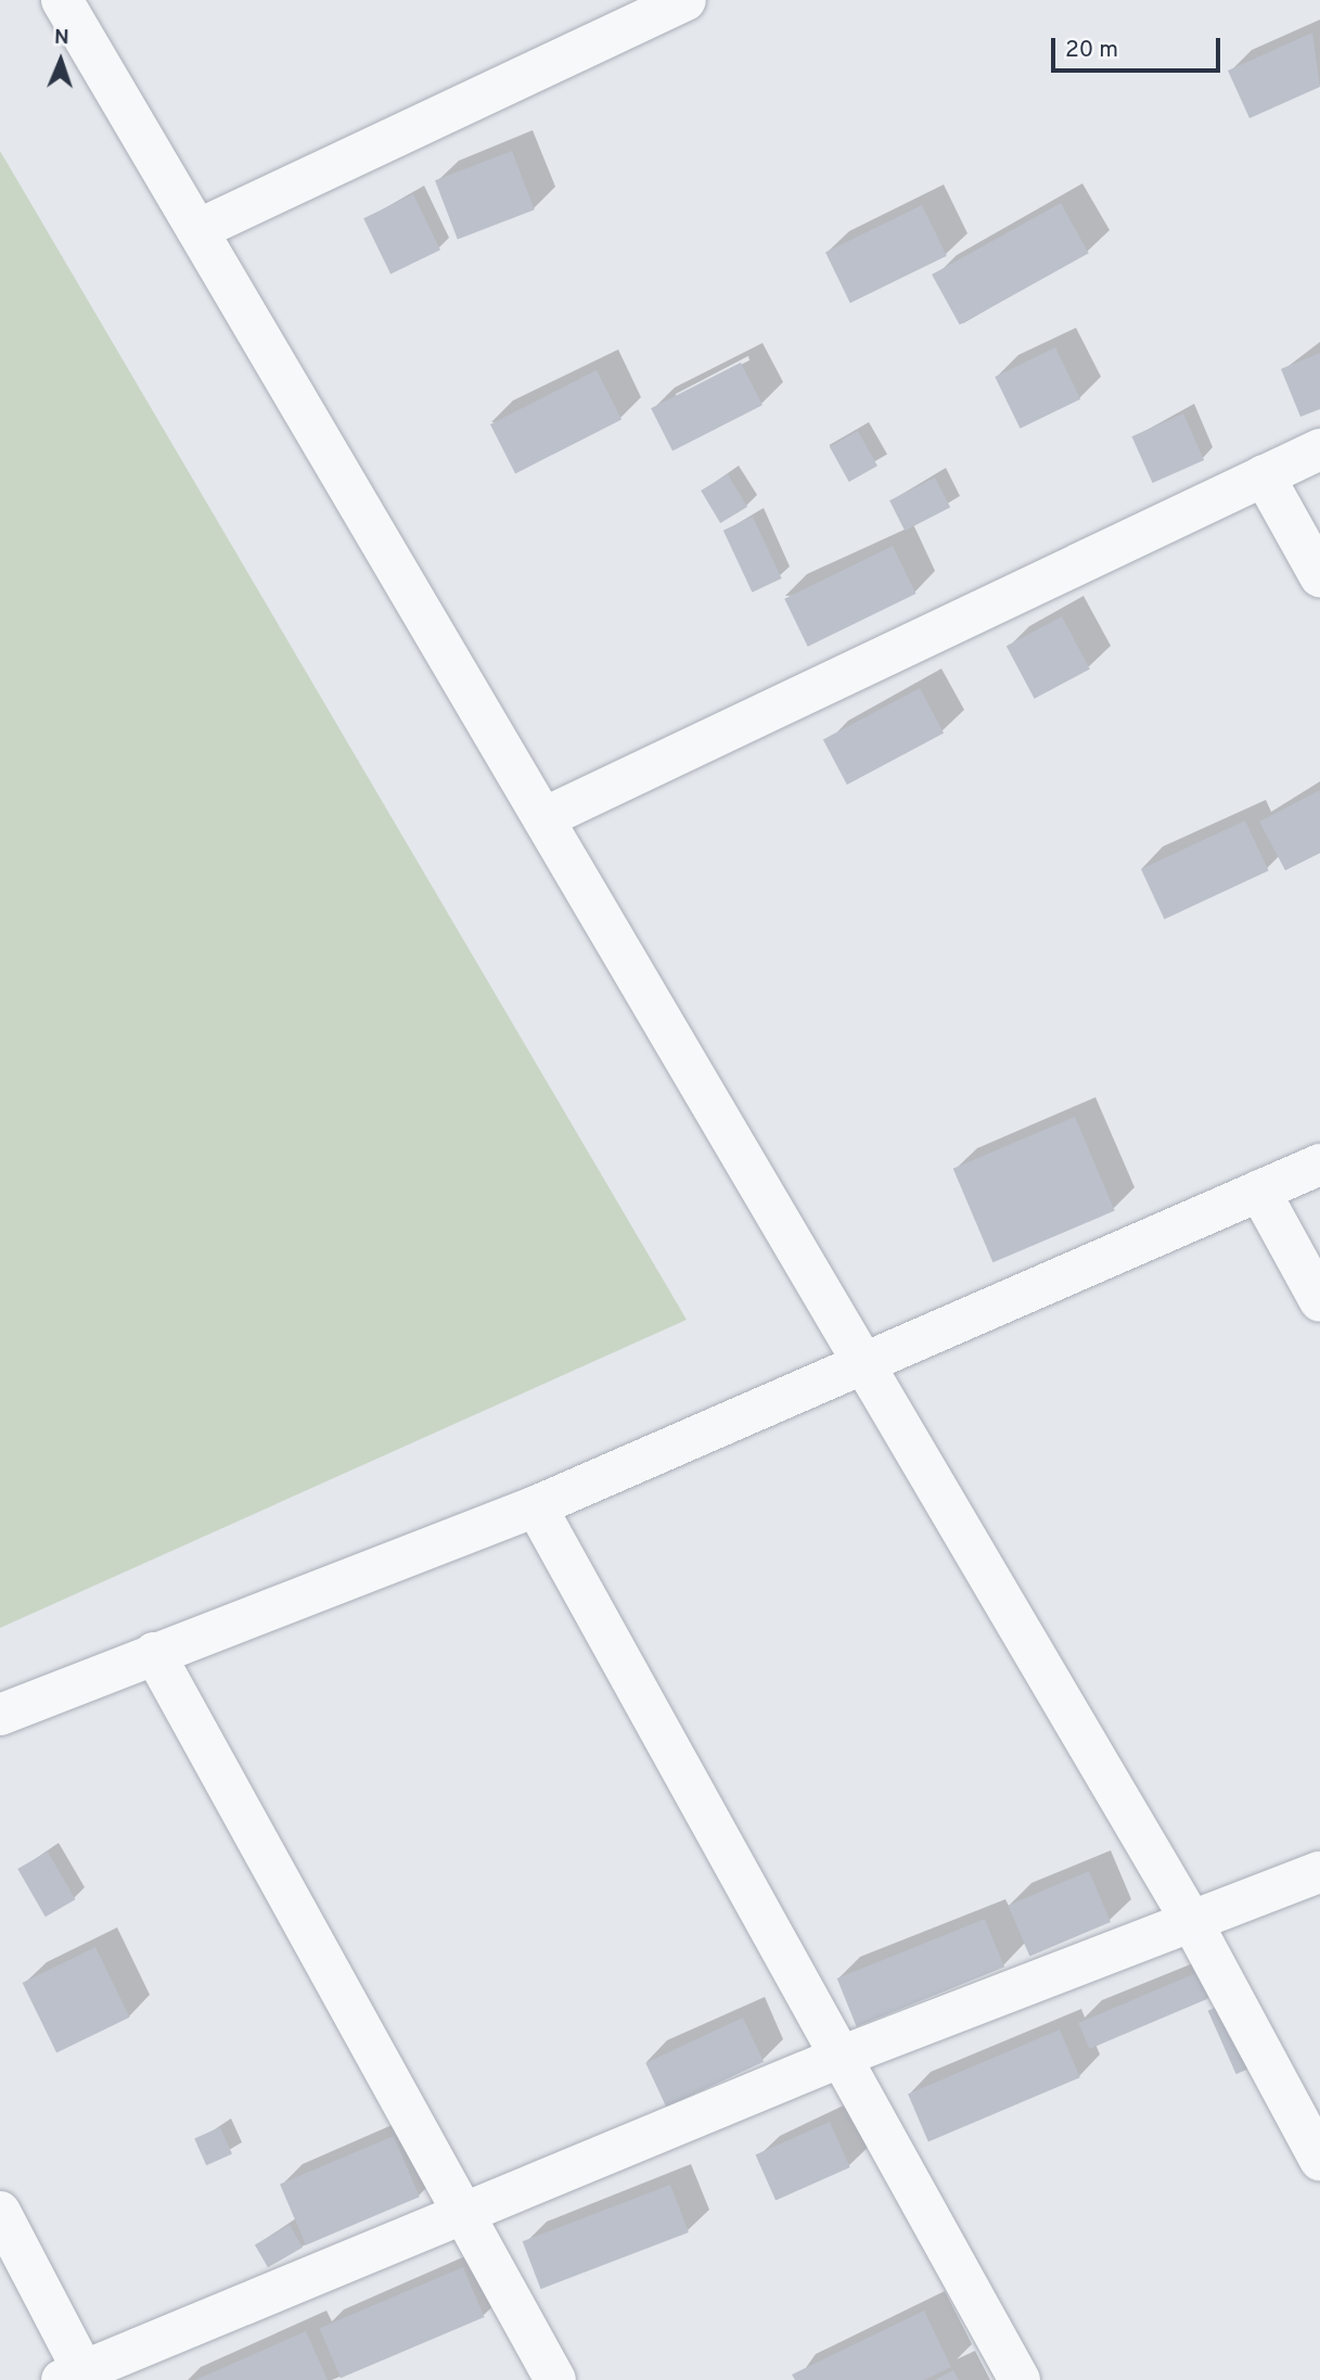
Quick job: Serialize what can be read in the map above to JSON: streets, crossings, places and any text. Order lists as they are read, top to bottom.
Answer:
{
  "scale_bar": "20 m",
  "north": "top"
}
